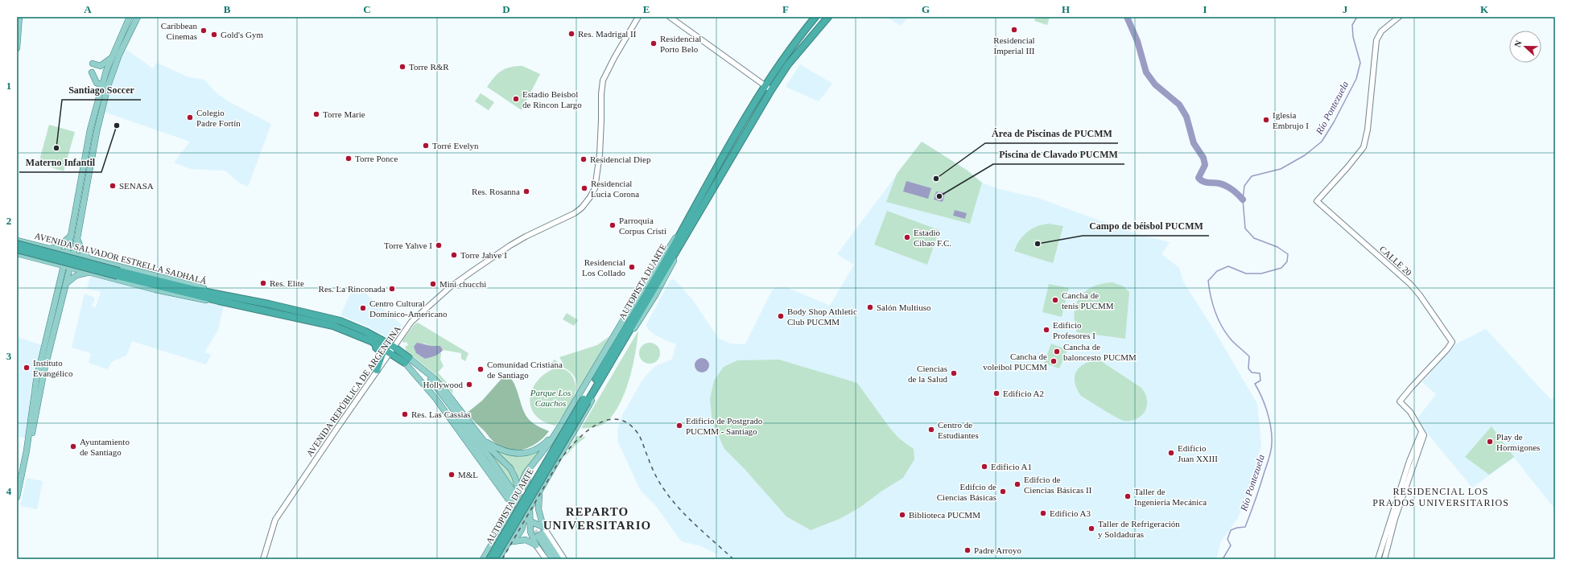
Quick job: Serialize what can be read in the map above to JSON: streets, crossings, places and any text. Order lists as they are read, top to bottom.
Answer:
{
  "streets": {
    "highway": ["AVENIDA SALVADOR ESTRELLA SADHALÁ", "AUTOPISTA DUARTE"],
    "main road": ["CALLE 20", "AVENIDA REPÚBLICA DE ARGENTINA"]
  },
  "crossings": [
    ["AVENIDA SALVADOR ESTRELLA SADHALÁ", "AVENIDA REPÚBLICA DE ARGENTINA"]
  ],
  "districts": ["RESIDENCIAL LOS PRADOS UNIVERSITARIOS", "REPARTO UNIVERSITARIO"],
  "water": ["Río Pontezuela"],
  "parks": ["Parque Los Cauchos"],
  "places": [
    "Residencial Imperial III",
    "Caribbean Cinemas",
    "Res. Madrigal II",
    "Gold's Gym",
    "Residencial Porto Belo",
    "Torre R&R",
    "Estadio Beisbol de Rincon Largo",
    "Torre Marie",
    "Colegio Padre Fortín",
    "Iglesia Embrujo I",
    "Materno Infantil",
    "Torré Evelyn",
    "Santiago Soccer",
    "Torre Ponce",
    "Residencial Diep",
    "Área de Piscinas de PUCMM",
    "SENASA",
    "Residencial Lucia Corona",
    "Res. Rosanna",
    "Piscina de Clavado PUCMM",
    "Parroquia Corpus Cristi",
    "Estadio Cibao F.C.",
    "Campo de béisbol PUCMM",
    "Torre Yahve I",
    "Torre Jahve I",
    "Residencial Los Collado",
    "Res. Elite",
    "Mini chucchi",
    "Res. La Rinconada",
    "Cancha de tenis PUCMM",
    "Salón Multiuso",
    "Centro Cultural Domínico-Americano",
    "Body Shop Athletic Club PUCMM",
    "Edificio Profesores I",
    "Cancha de baloncesto PUCMM",
    "Cancha de voleibol PUCMM",
    "Instituto Evangélico",
    "Comunidad Cristiana de Santiago",
    "Ciencias de la Salud",
    "Hollywood",
    "Edificio A2",
    "Res. Las Cassias",
    "Edificio de Postgrado PUCMM - Santiago",
    "Centro de Estudiantes",
    "Play de Hormigones",
    "Ayuntamiento de Santiago",
    "Edificio Juan XXIII",
    "Edificio A1",
    "M&L",
    "Edifcio de Ciencias Básicas II",
    "Edifcio de Ciencias Básicas",
    "Taller de Ingeniería Mecánica",
    "Edificio A3",
    "Biblioteca PUCMM",
    "Taller de Refrigeración y Soldaduras",
    "Padre Arroyo"
  ],
  "north": "left",
  "grid": {
    "columns": [
      "A",
      "B",
      "C",
      "D",
      "E",
      "F",
      "G",
      "H",
      "I",
      "J",
      "K"
    ],
    "rows": [
      "1",
      "2",
      "3",
      "4"
    ]
  }
}
